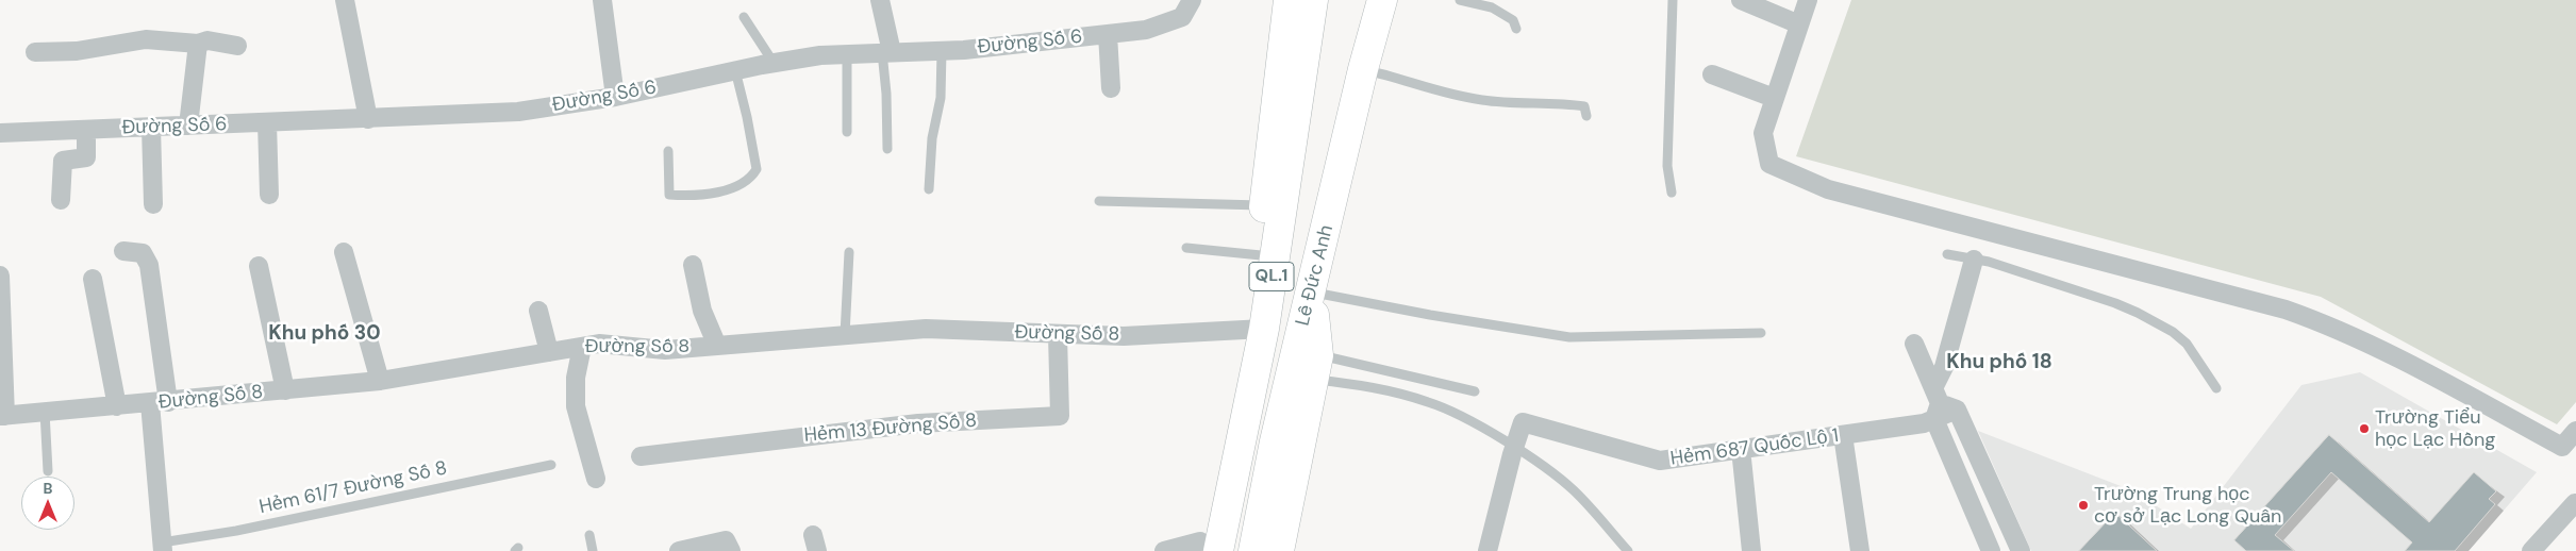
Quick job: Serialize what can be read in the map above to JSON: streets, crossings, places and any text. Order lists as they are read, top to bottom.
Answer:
{
  "streets": {
    "highway": ["Lê Đức Anh", "QL.1"],
    "street": [
      "Đường Số 6",
      "Đường Số 8",
      "Hẻm 13 Đường Số 8",
      "Hẻm 687 Quốc Lộ 1"
    ],
    "lane": ["Hẻm 61/7 Đường Số 8"]
  },
  "crossings": [
    ["Lê Đức Anh", "QL.1"],
    ["Lê Đức Anh", "Đường Số 8"],
    ["Đường Số 8", "Hẻm 13 Đường Số 8"]
  ],
  "districts": ["Khu phố 30", "Khu phố 18"],
  "places": ["Trường Tiểu học Lạc Hồng", "Trường Trung học cơ sở Lạc Long Quân"],
  "north": "top"
}
